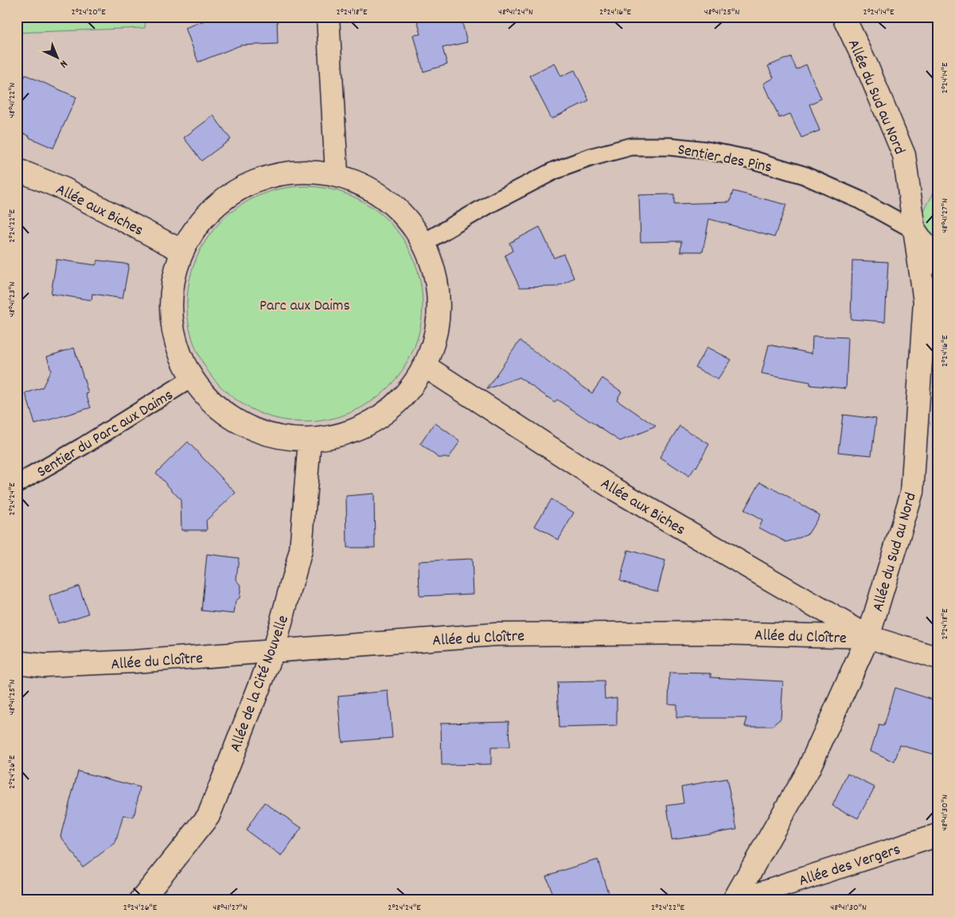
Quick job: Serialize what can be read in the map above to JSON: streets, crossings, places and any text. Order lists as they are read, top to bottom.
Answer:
{
  "streets": {
    "street": [
      "Allée du Sud au Nord",
      "Allée aux Biches",
      "Allée du Cloître",
      "Allée de la Cité Nouvelle",
      "Allée des Vergers"
    ],
    "lane": ["Sentier des Pins", "Sentier du Parc aux Daims"]
  },
  "crossings": [
    ["Allée du Sud au Nord", "Sentier des Pins"],
    ["Allée du Sud au Nord", "Allée aux Biches"],
    ["Allée du Sud au Nord", "Allée du Cloître"],
    ["Allée aux Biches", "Allée du Cloître"],
    ["Allée du Cloître", "Allée de la Cité Nouvelle"]
  ],
  "parks": ["Parc aux Daims"],
  "north": "bottom right",
  "coordinates": [
    "2°24'20\"E",
    "2°24'18\"E",
    "48°41'24\"N",
    "2°24'16\"E",
    "48°41'25\"N",
    "2°24'14\"E",
    "48°41'22\"N",
    "48°41'27\"N",
    "2°24'22\"E",
    "48°41'23\"N",
    "2°24'24\"E",
    "2°24'26\"E",
    "48°41'30\"N"
  ]
}
